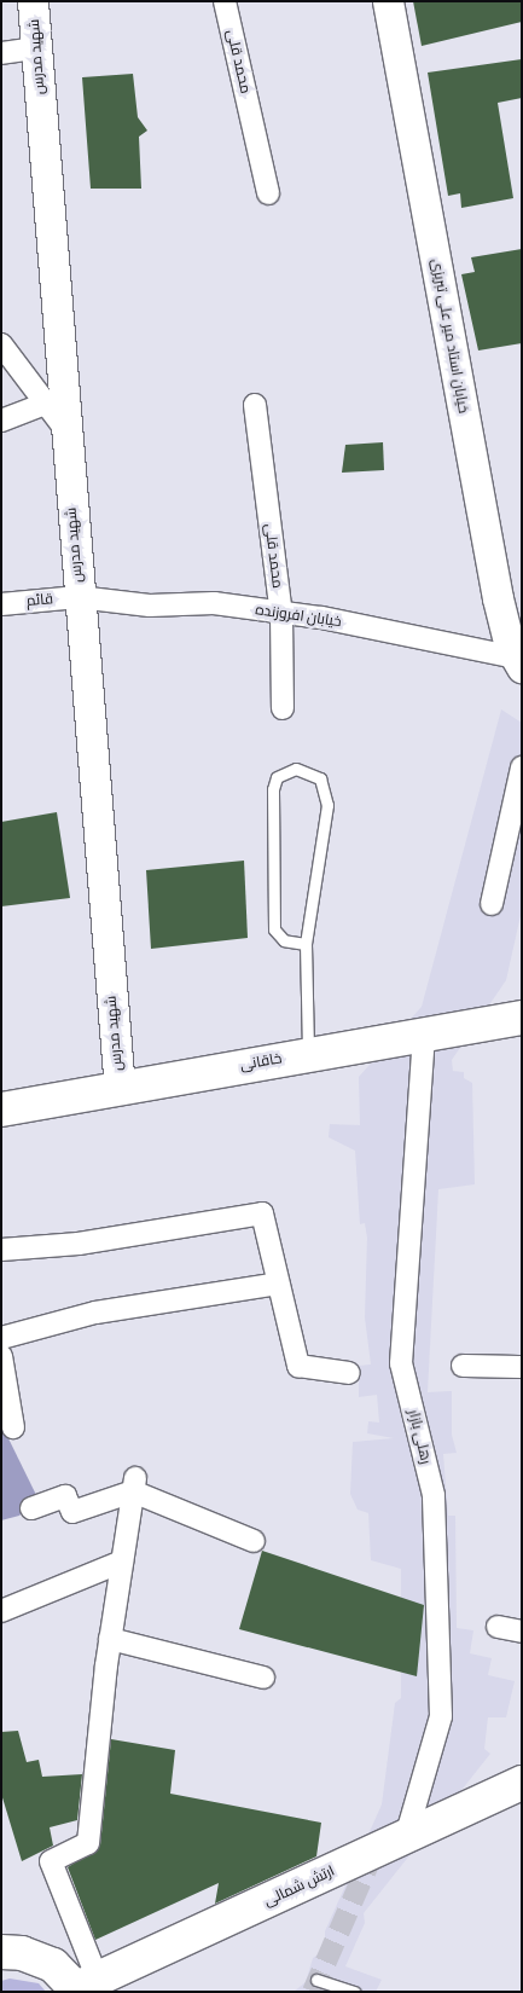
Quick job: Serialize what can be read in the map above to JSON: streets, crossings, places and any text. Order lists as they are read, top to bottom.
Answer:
{
  "streets": {
    "main road": [
      "شهید مدرس",
      "خیابان استاد میر علی تبریزی",
      "خاقانی",
      "ارتش شمالی"
    ],
    "street": [
      "محمد قلی",
      "قائم",
      "خیابان افروزنده",
      "رهلی بازار"
    ]
  },
  "crossings": [
    ["شهید مدرس", "قائم"],
    ["شهید مدرس", "خیابان افروزنده"],
    ["شهید مدرس", "خاقانی"],
    ["محمد قلی", "خیابان افروزنده"],
    ["خیابان استاد میر علی تبریزی", "خیابان افروزنده"],
    ["قائم", "خیابان افروزنده"],
    ["خاقانی", "رهلی بازار"],
    ["رهلی بازار", "ارتش شمالی"]
  ]
}
